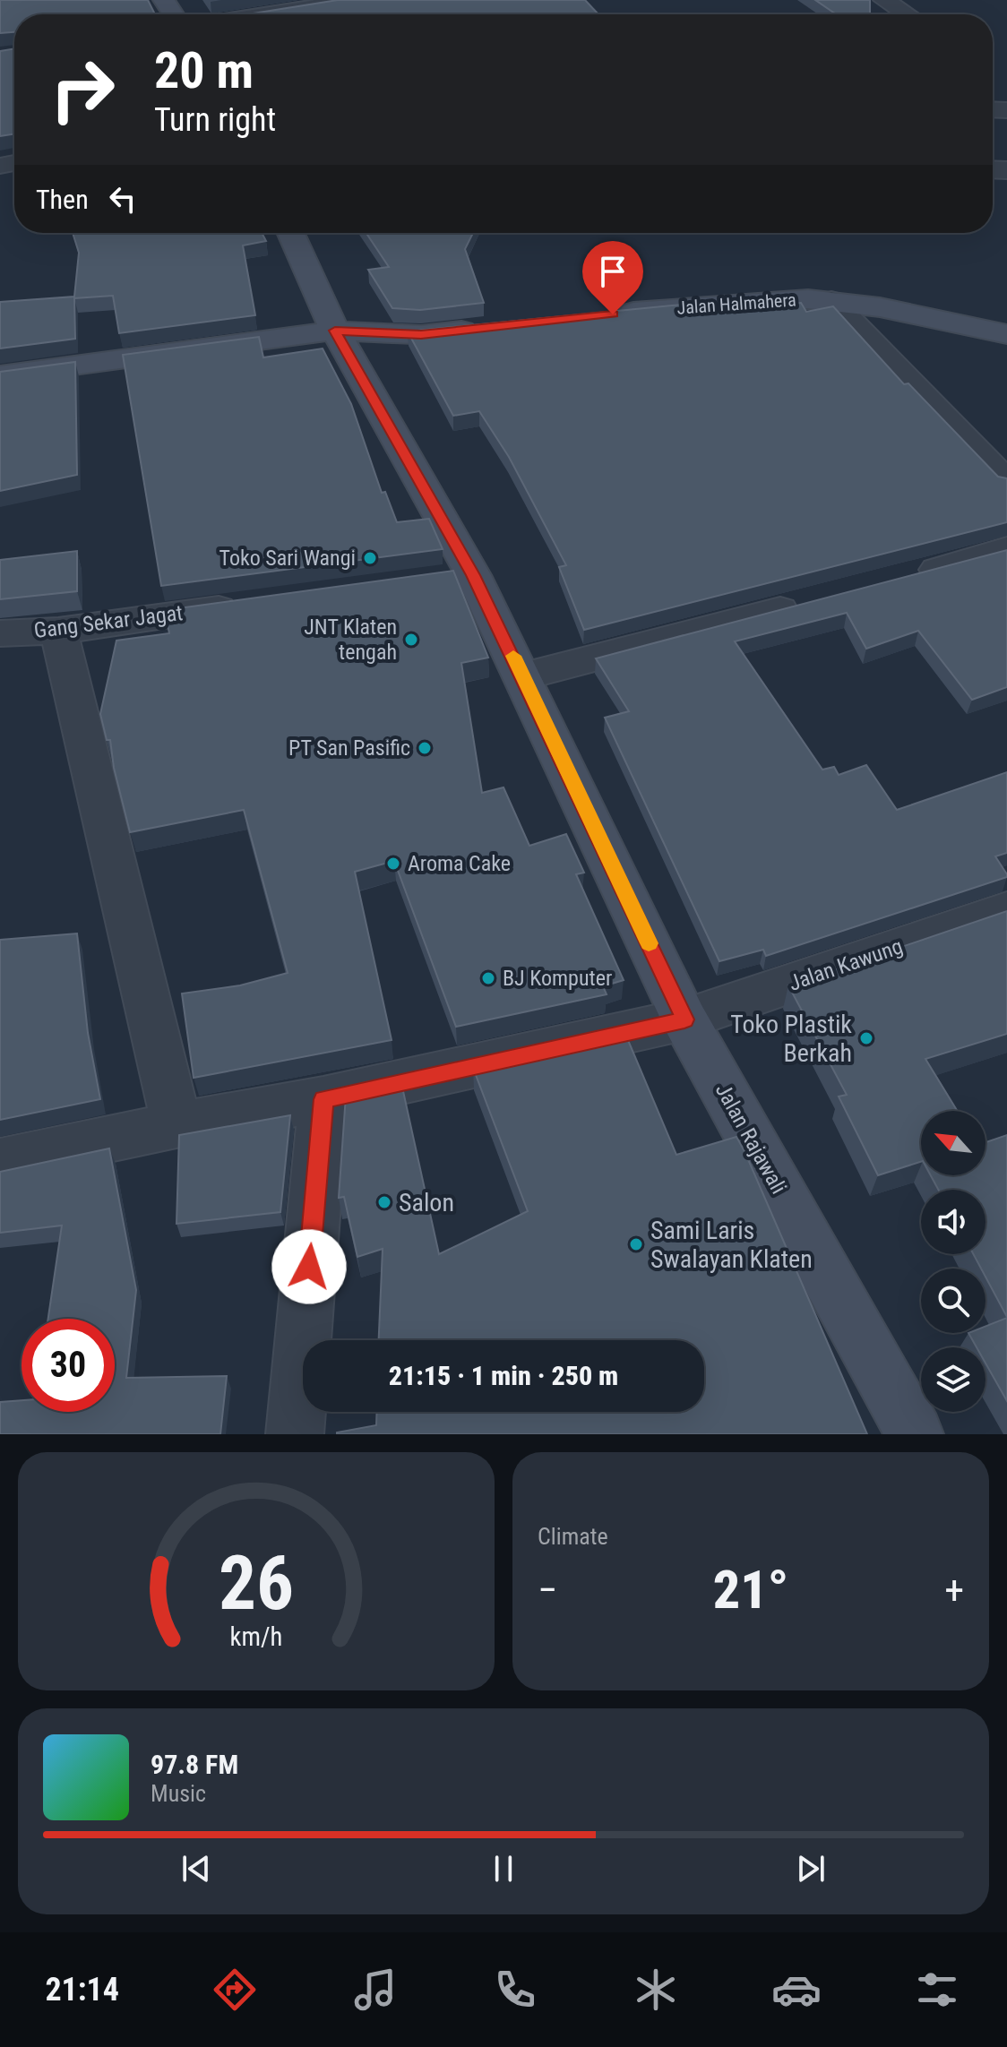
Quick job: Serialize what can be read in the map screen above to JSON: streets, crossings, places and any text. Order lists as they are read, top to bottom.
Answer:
{
  "streets": {
    "street": [
      "Jalan Halmahera",
      "Gang Sekar Jagat",
      "Jalan Kawung",
      "Jalan Rajawali"
    ]
  },
  "crossings": [
    ["Jalan Kawung", "Jalan Rajawali"]
  ],
  "places": [
    "Toko Sari Wangi",
    "JNT Klaten tengah",
    "PT San Pasific",
    "Aroma Cake",
    "BJ Komputer",
    "Toko Plastik Berkah",
    "Salon",
    "Sami Laris Swalayan Klaten"
  ],
  "north": "top left",
  "page": {
    "turn": ["20 m", "Turn right"],
    "then": "Then",
    "limit": "30",
    "trip": "21:15 · 1 min · 250 m",
    "tile": "Climate",
    "heat": ["−", "21°", "+"],
    "song": ["97.8 FM", "Music"],
    "tabs": "21:14",
    "gauge": ["26", "km/h"]
  }
}
